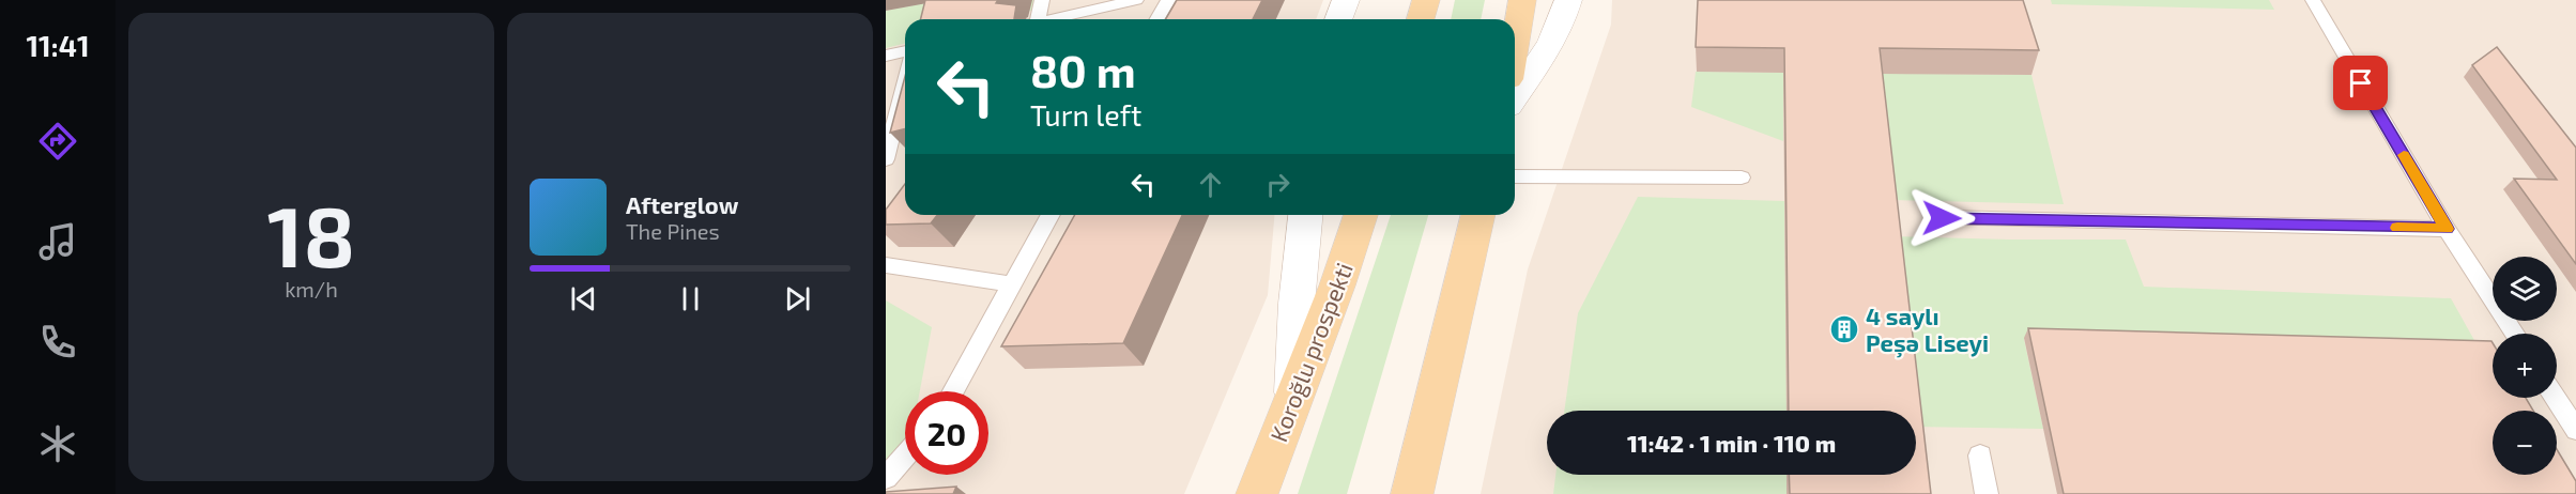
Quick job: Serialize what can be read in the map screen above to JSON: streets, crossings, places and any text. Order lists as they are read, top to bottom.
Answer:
{
  "streets": {
    "main road": ["Koroğlu prospekti"]
  },
  "places": {
    "building": ["4 saylı Peşə Liseyi"]
  },
  "page": {
    "tabs": "11:41",
    "tile": ["18", "km/h"],
    "turn": ["80 m", "Turn left"],
    "song": ["Afterglow", "The Pines"],
    "map_buttons": ["+", "−"],
    "limit": "20",
    "trip": "11:42 · 1 min · 110 m"
  }
}
